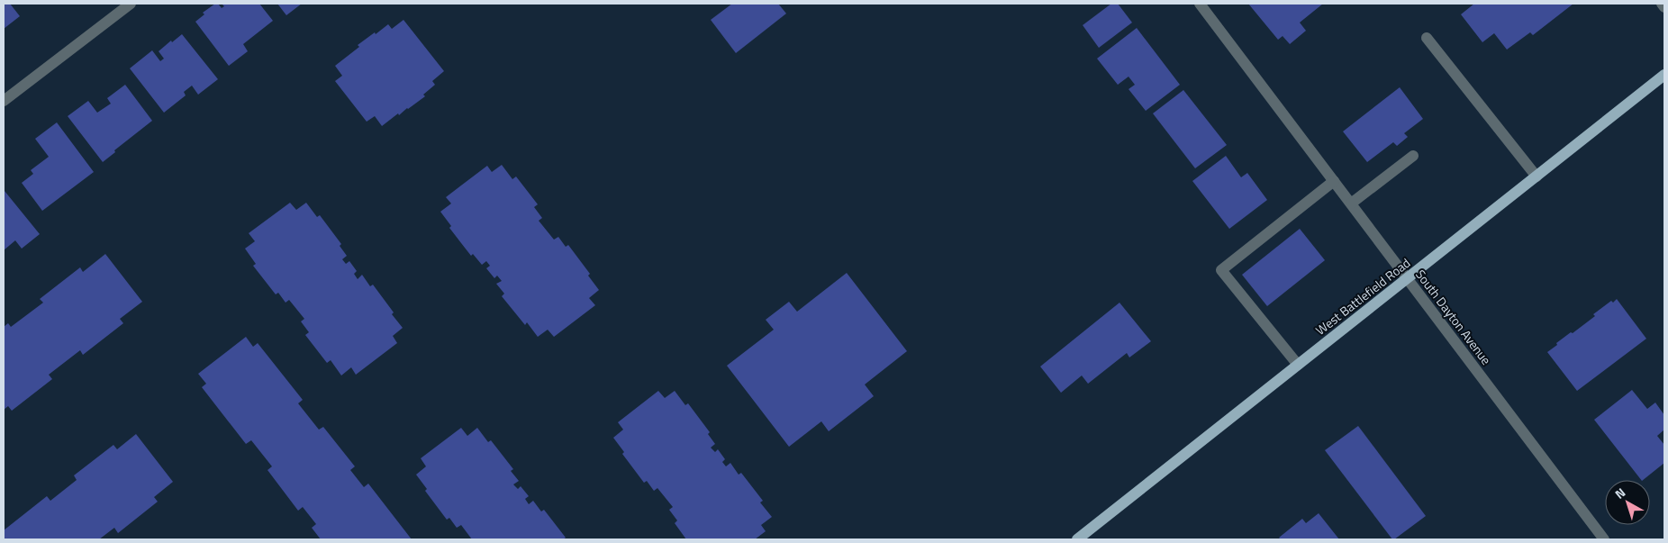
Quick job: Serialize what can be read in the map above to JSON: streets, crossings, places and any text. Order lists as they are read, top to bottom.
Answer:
{
  "streets": {
    "main road": ["West Battlefield Road"],
    "street": ["South Dayton Avenue"]
  },
  "crossings": [
    ["West Battlefield Road", "South Dayton Avenue"]
  ],
  "north": "top left"
}
